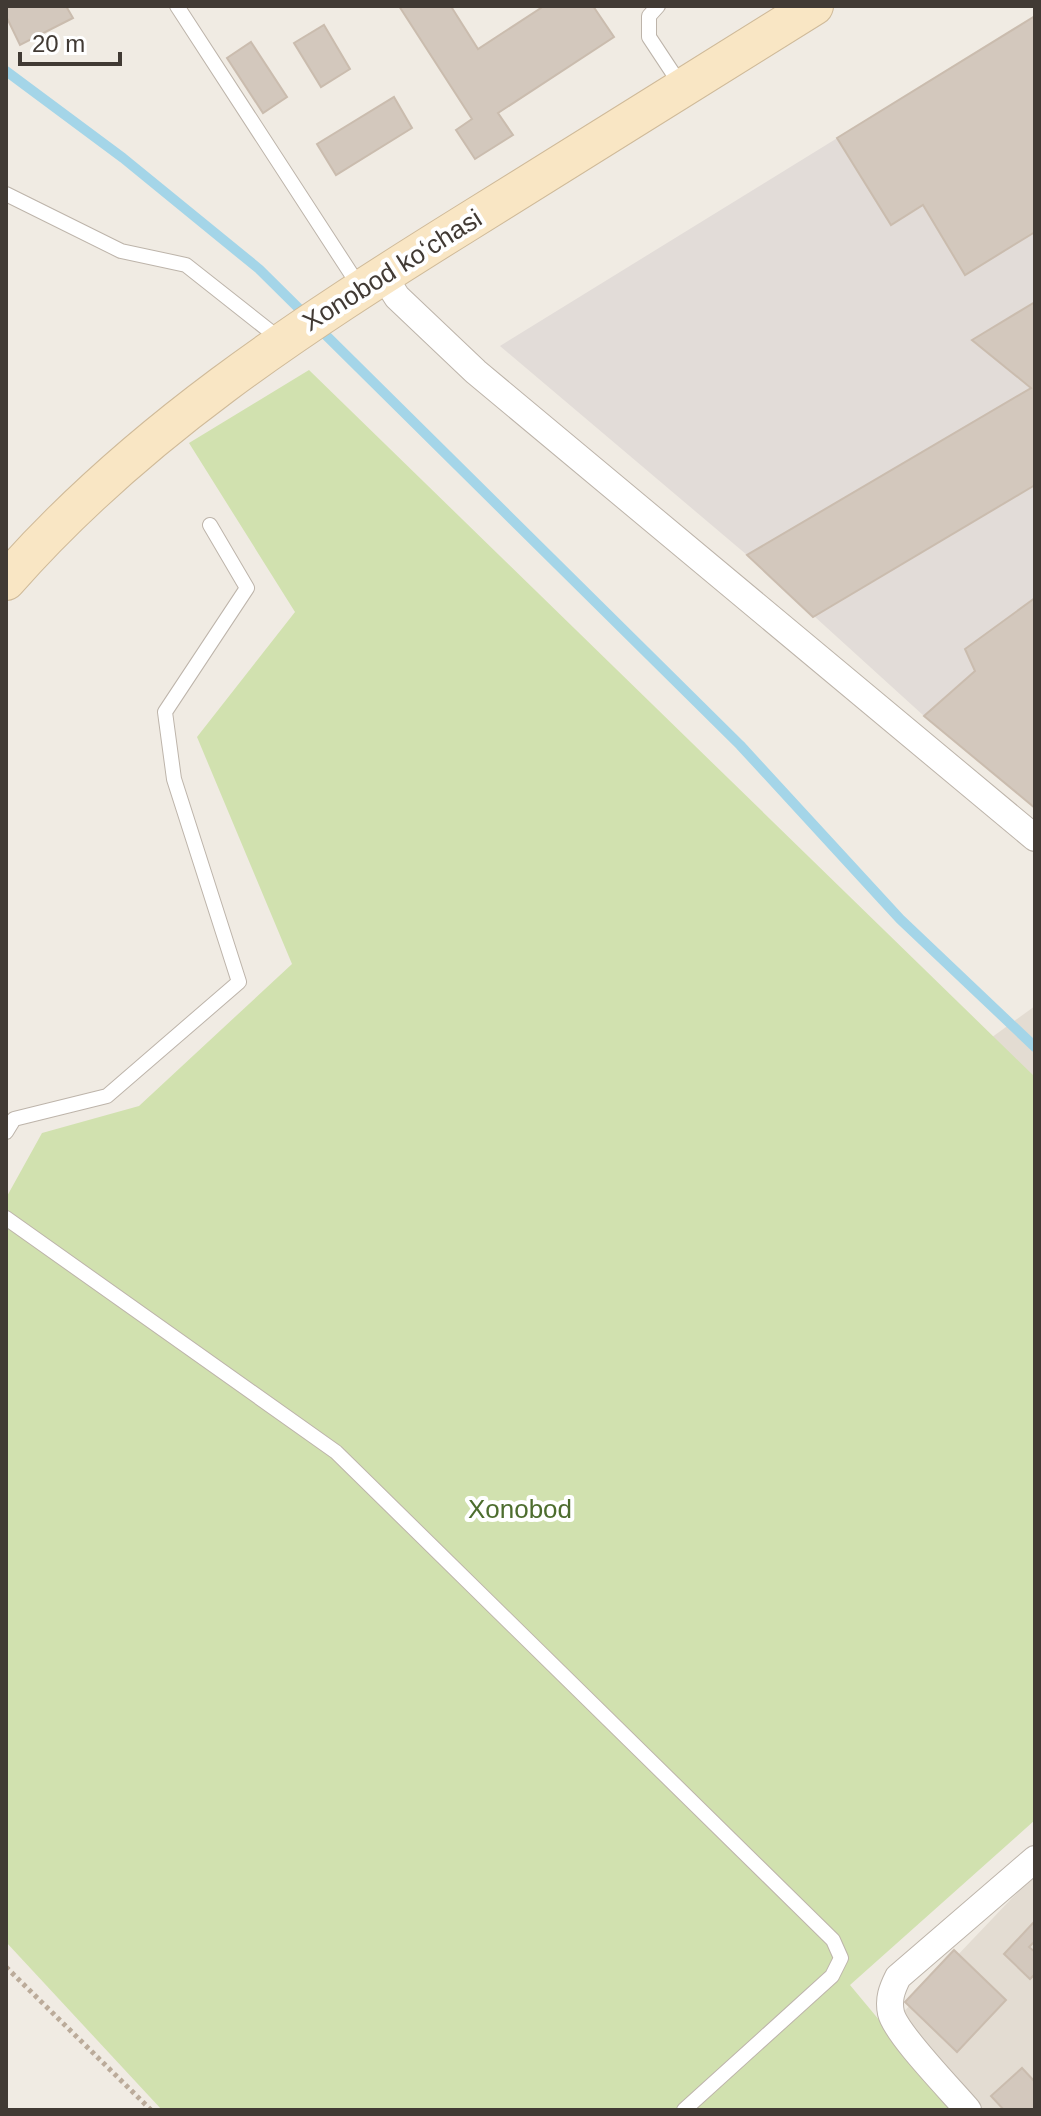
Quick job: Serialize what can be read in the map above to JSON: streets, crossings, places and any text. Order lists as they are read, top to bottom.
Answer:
{
  "streets": {
    "main road": ["Xonobod koʻchasi"]
  },
  "parks": ["Xonobod"],
  "scale_bar": "20 m"
}
